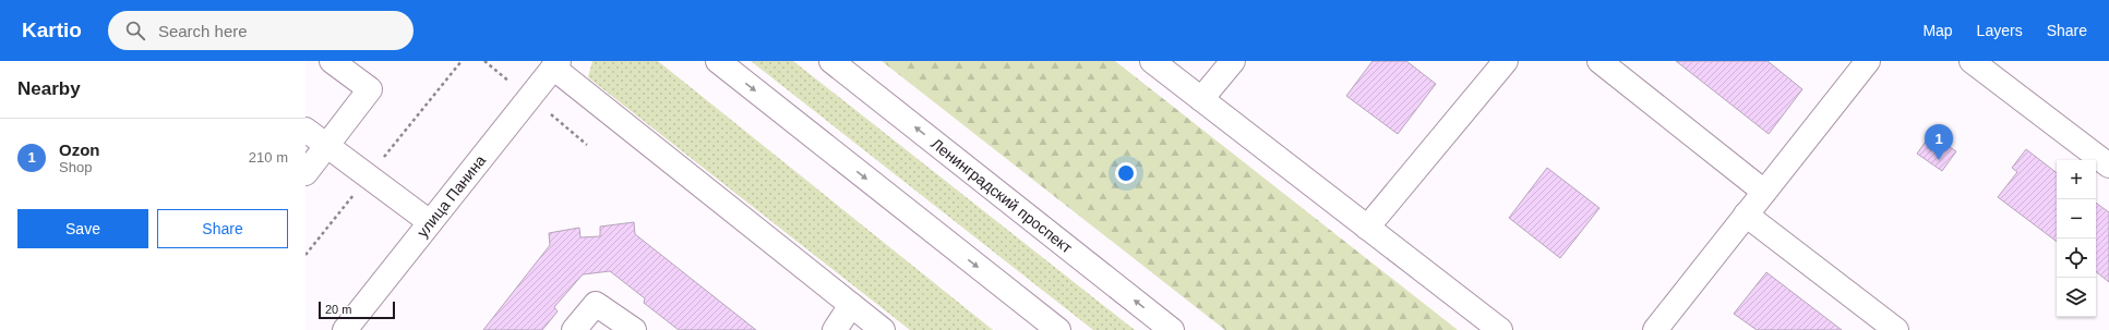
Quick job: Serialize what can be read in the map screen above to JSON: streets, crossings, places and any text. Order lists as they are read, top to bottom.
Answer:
{
  "streets": {
    "street": ["улица Панина", "Ленинградский проспект"]
  },
  "scale_bar": "20 m",
  "page": {
    "header": "Kartio",
    "search": "Search here",
    "nav": ["Map", "Layers", "Share"],
    "heading": "Nearby",
    "list": [
      {
        "mark": "1",
        "name": "Ozon",
        "note": "Shop",
        "value": "210 m"
      }
    ],
    "pins": "1",
    "map_buttons": ["+", "−"],
    "buttons": ["Save", "Share"],
    "scale": "20 m"
  }
}
